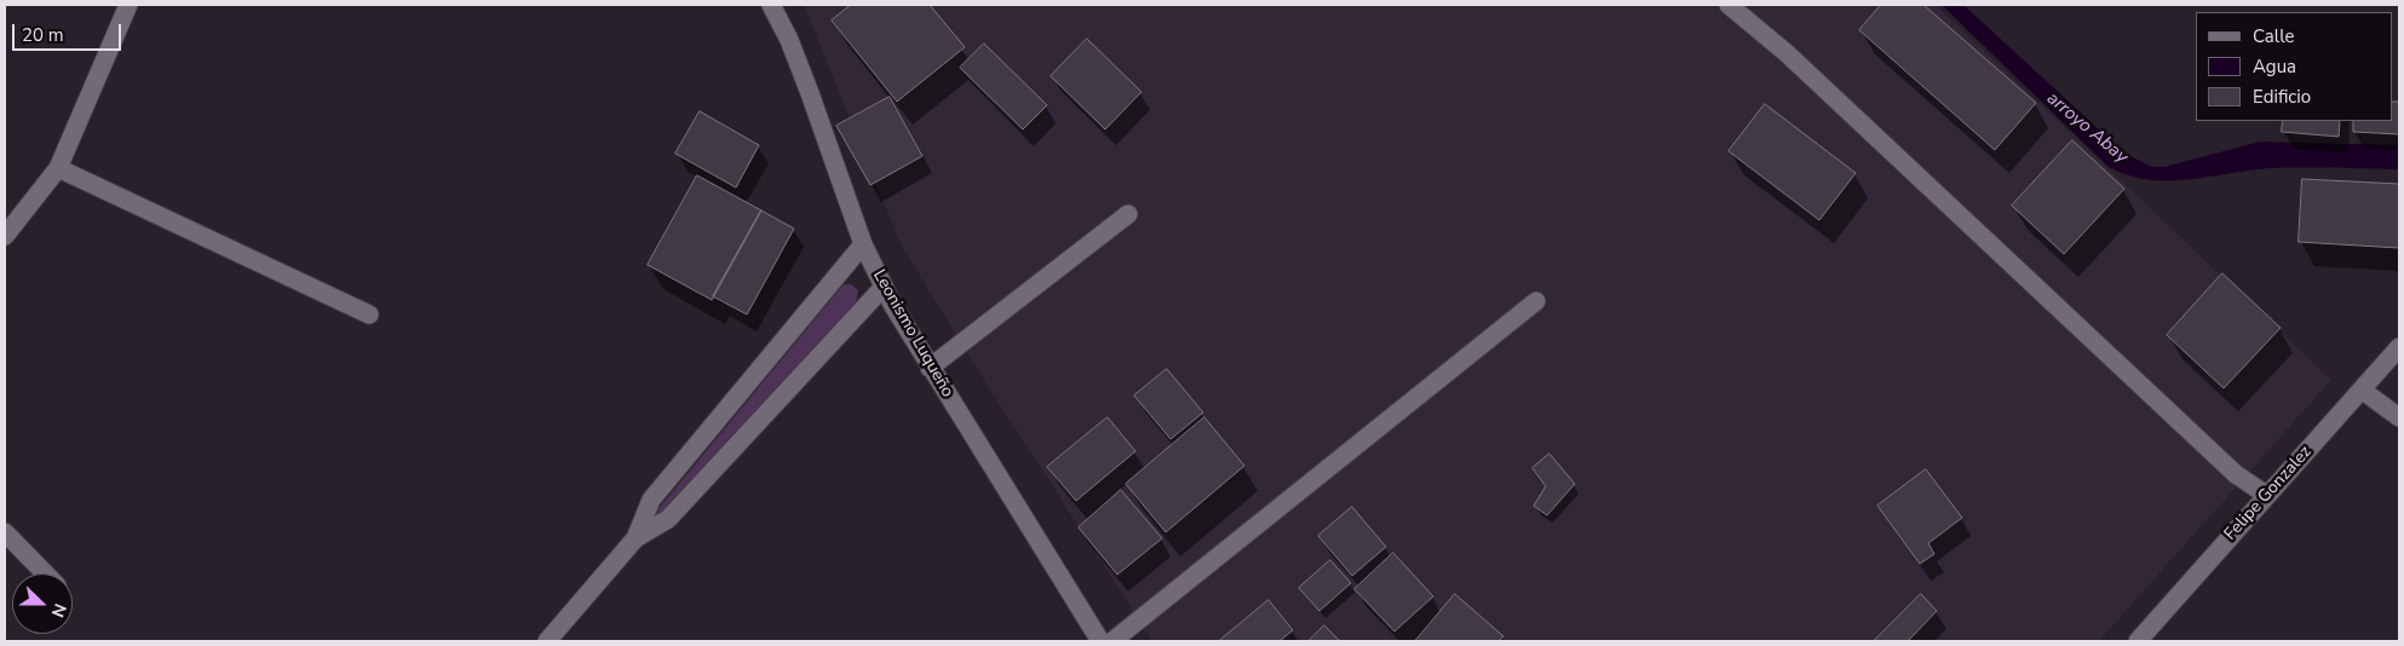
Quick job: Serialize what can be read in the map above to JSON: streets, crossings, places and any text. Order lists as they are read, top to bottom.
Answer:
{
  "streets": {
    "street": ["Leonismo Luqueño", "Felipe Gonzalez"]
  },
  "water": ["arroyo Abay"],
  "legend": ["Calle", "Agua", "Edificio"],
  "scale_bar": "20 m",
  "north": "right"
}
